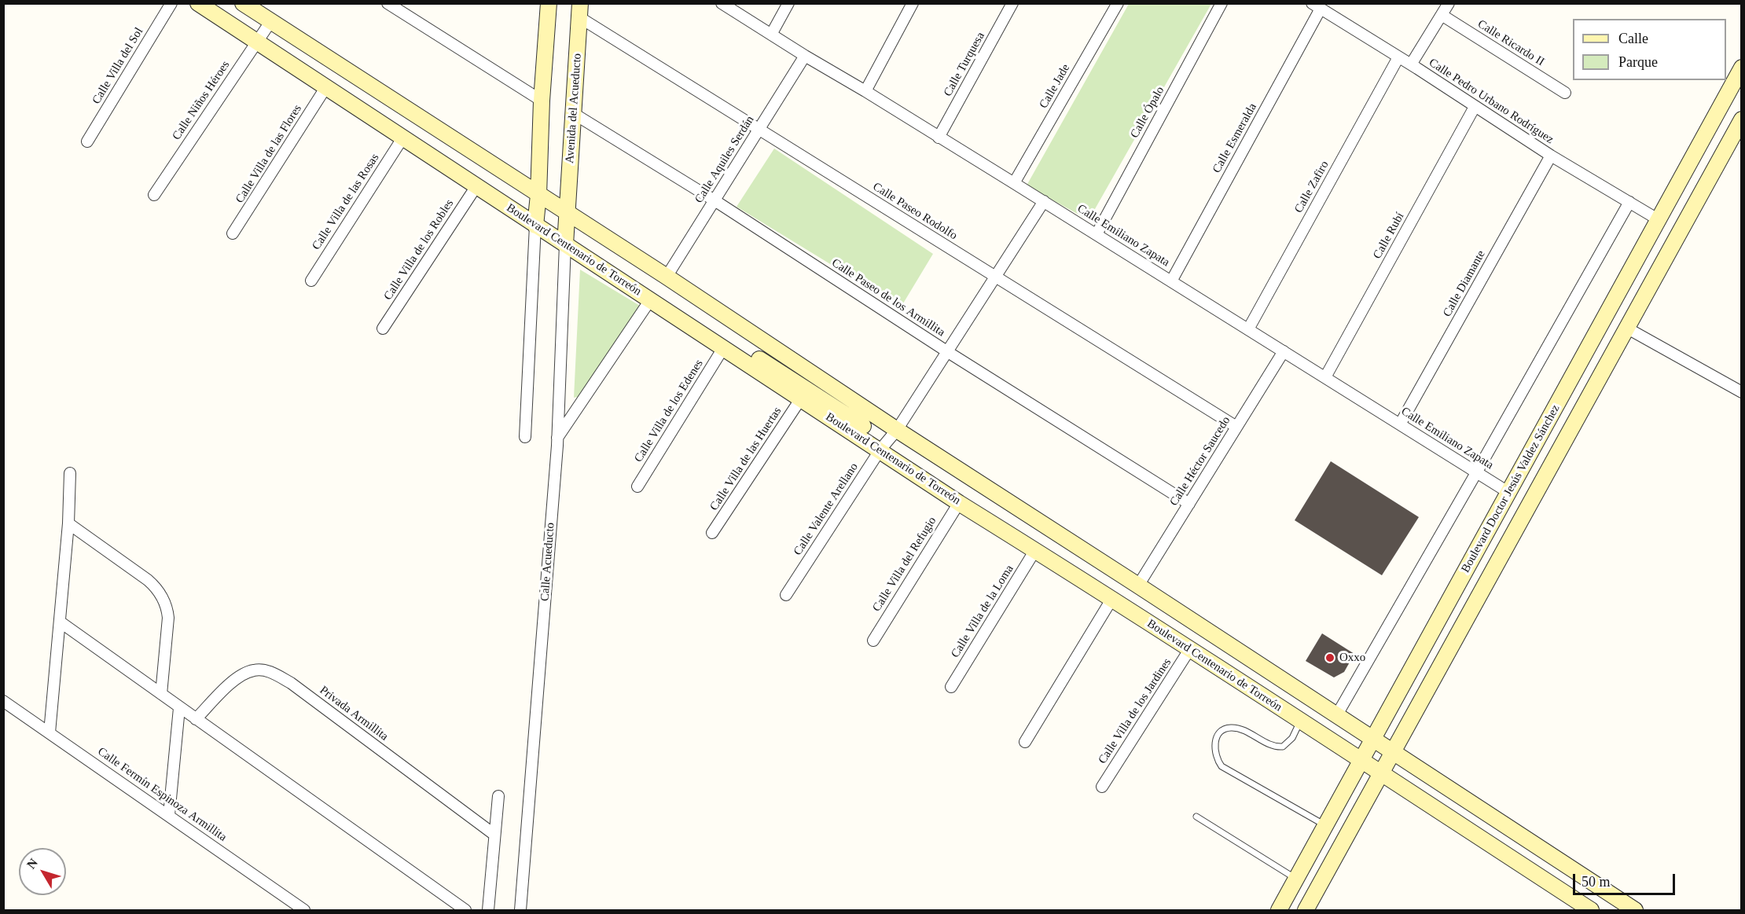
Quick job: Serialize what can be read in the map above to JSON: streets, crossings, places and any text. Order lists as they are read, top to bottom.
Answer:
{
  "streets": {
    "street": [
      "Calle Ricardo II",
      "Calle Turquesa",
      "Calle Villa del Sol",
      "Calle Jade",
      "Calle Niños Héroes",
      "Calle Pedro Urbano Rodríguez",
      "Avenida del Acueducto",
      "Calle Ópalo",
      "Calle Esmeralda",
      "Calle Villa de las Flores",
      "Calle Aquiles Serdán",
      "Calle Zafiro",
      "Calle Villa de las Rosas",
      "Calle Paseo Rodolfo",
      "Calle Emiliano Zapata",
      "Calle Rubí",
      "Calle Villa de los Robles",
      "Boulevard Centenario de Torreón",
      "Calle Diamante",
      "Calle Paseo de los Armillita",
      "Calle Villa de los Edenes",
      "Calle Villa de las Huertas",
      "Calle Héctor Saucedo",
      "Boulevard Doctor Jesús Valdez Sánchez",
      "Calle Valente Arellano",
      "Calle Acueducto",
      "Calle Villa del Refugio",
      "Calle Villa de la Loma",
      "Calle Villa de los Jardines",
      "Privada Armillita",
      "Calle Fermín Espinoza Armillita"
    ]
  },
  "crossings": [
    ["Calle Turquesa", "Calle Emiliano Zapata"],
    ["Calle Jade", "Calle Emiliano Zapata"],
    ["Calle Niños Héroes", "Boulevard Centenario de Torreón"],
    ["Calle Pedro Urbano Rodríguez", "Calle Esmeralda"],
    ["Calle Pedro Urbano Rodríguez", "Calle Zafiro"],
    ["Calle Pedro Urbano Rodríguez", "Calle Rubí"],
    ["Calle Pedro Urbano Rodríguez", "Calle Diamante"],
    ["Calle Pedro Urbano Rodríguez", "Boulevard Doctor Jesús Valdez Sánchez"],
    ["Avenida del Acueducto", "Calle Paseo Rodolfo"],
    ["Avenida del Acueducto", "Boulevard Centenario de Torreón"],
    ["Avenida del Acueducto", "Calle Paseo de los Armillita"],
    ["Avenida del Acueducto", "Calle Acueducto"],
    ["Calle Ópalo", "Calle Emiliano Zapata"],
    ["Calle Esmeralda", "Calle Emiliano Zapata"],
    ["Calle Villa de las Flores", "Boulevard Centenario de Torreón"],
    ["Calle Aquiles Serdán", "Calle Paseo Rodolfo"],
    ["Calle Aquiles Serdán", "Calle Emiliano Zapata"],
    ["Calle Aquiles Serdán", "Boulevard Centenario de Torreón"],
    ["Calle Aquiles Serdán", "Calle Paseo de los Armillita"],
    ["Calle Zafiro", "Calle Emiliano Zapata"],
    ["Calle Villa de las Rosas", "Boulevard Centenario de Torreón"],
    ["Calle Paseo Rodolfo", "Calle Héctor Saucedo"],
    ["Calle Paseo Rodolfo", "Calle Valente Arellano"],
    ["Calle Emiliano Zapata", "Calle Rubí"],
    ["Calle Emiliano Zapata", "Calle Diamante"],
    ["Calle Emiliano Zapata", "Calle Héctor Saucedo"],
    ["Calle Emiliano Zapata", "Boulevard Doctor Jesús Valdez Sánchez"],
    ["Calle Emiliano Zapata", "Calle Valente Arellano"],
    ["Calle Villa de los Robles", "Boulevard Centenario de Torreón"],
    ["Boulevard Centenario de Torreón", "Calle Villa de los Edenes"],
    ["Boulevard Centenario de Torreón", "Calle Villa de las Huertas"],
    ["Boulevard Centenario de Torreón", "Calle Héctor Saucedo"],
    ["Boulevard Centenario de Torreón", "Boulevard Doctor Jesús Valdez Sánchez"],
    ["Boulevard Centenario de Torreón", "Calle Valente Arellano"],
    ["Boulevard Centenario de Torreón", "Calle Acueducto"],
    ["Boulevard Centenario de Torreón", "Calle Villa del Refugio"],
    ["Boulevard Centenario de Torreón", "Calle Villa de la Loma"],
    ["Boulevard Centenario de Torreón", "Calle Villa de los Jardines"],
    ["Calle Paseo de los Armillita", "Calle Héctor Saucedo"],
    ["Calle Paseo de los Armillita", "Calle Valente Arellano"]
  ],
  "places": ["Oxxo"],
  "legend": ["Calle", "Parque"],
  "scale_bar": "50 m",
  "north": "top left"
}
